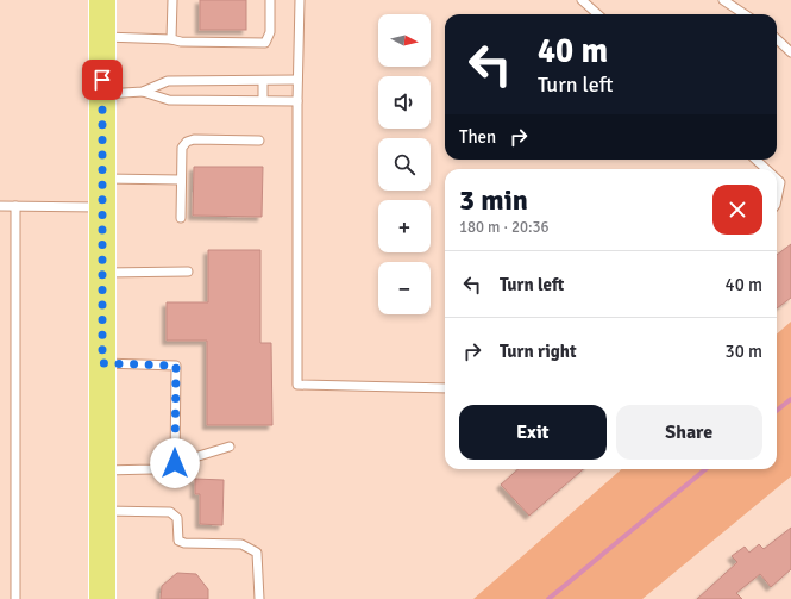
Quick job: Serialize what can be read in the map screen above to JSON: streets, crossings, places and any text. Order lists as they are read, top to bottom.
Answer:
{
  "north": "right",
  "page": {
    "map_buttons": ["+", "−"],
    "turn": ["40 m", "Turn left"],
    "then": "Then",
    "heading": ["3 min", "180 m · 20:36"],
    "list": [
      {
        "name": "Turn left",
        "value": "40 m"
      },
      {
        "name": "Turn right",
        "value": "30 m"
      }
    ],
    "buttons": ["Exit", "Share"]
  }
}
